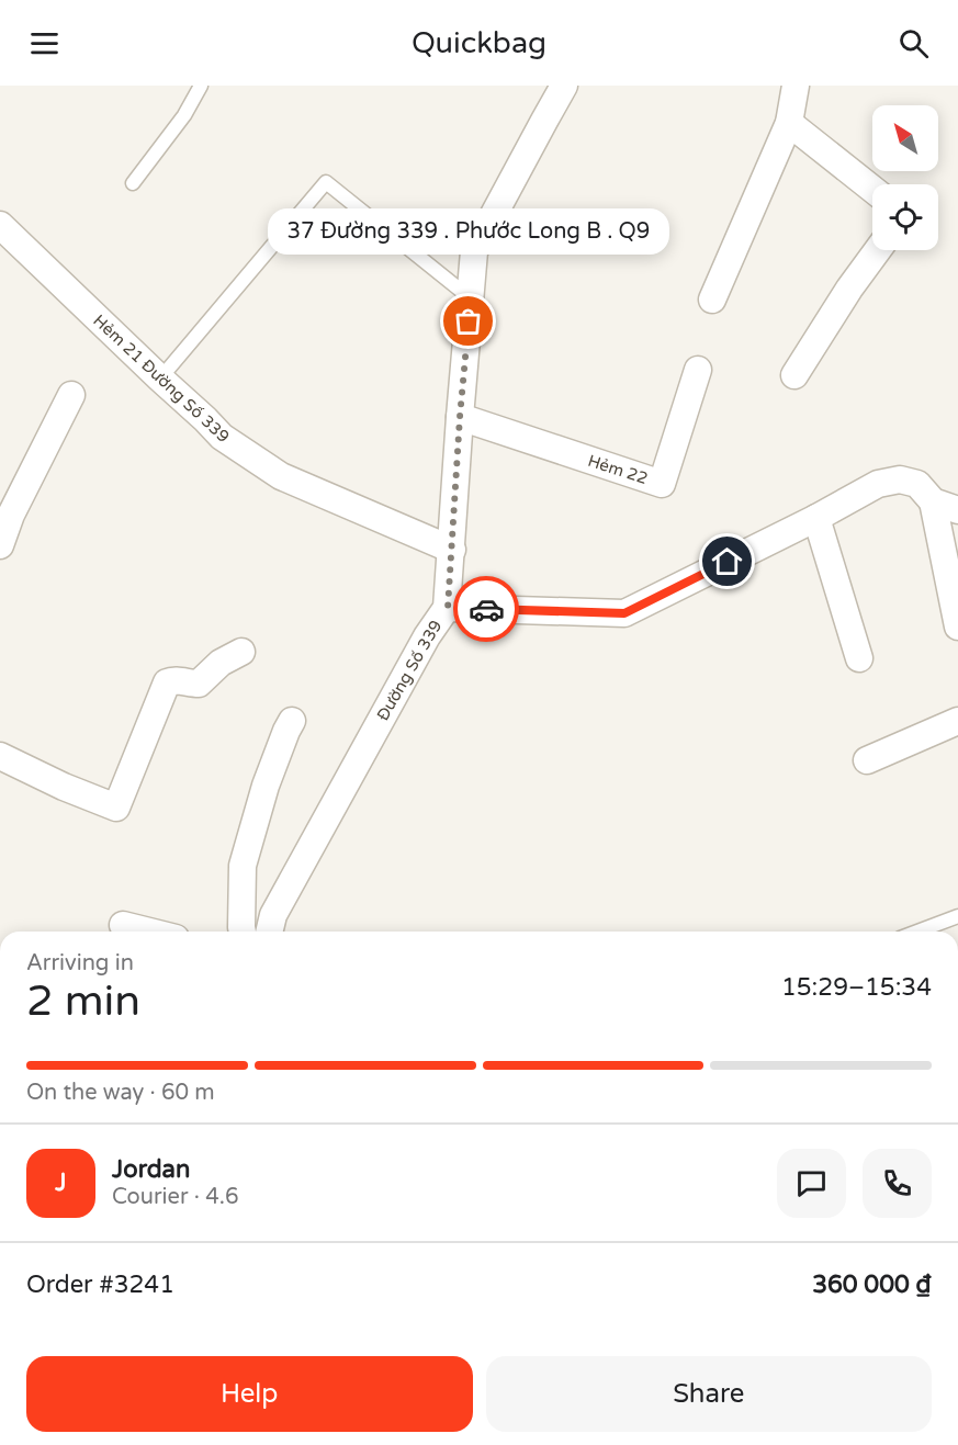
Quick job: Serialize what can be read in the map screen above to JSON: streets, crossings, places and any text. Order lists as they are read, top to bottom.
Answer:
{
  "streets": {
    "street": ["Hẻm 21 Đường Số 339", "Hẻm 22", "Đường Số 339"]
  },
  "crossings": [
    ["Hẻm 21 Đường Số 339", "Đường Số 339"],
    ["Hẻm 22", "Đường Số 339"]
  ],
  "places": ["37 Đường 339 . Phước Long B . Q9"],
  "north": "top left",
  "page": {
    "header": "Quickbag",
    "bubble": "37 Đường 339 . Phước Long B . Q9",
    "heading": ["2 min", "Arriving in", "15:29–15:34"],
    "panel": [
      "Jordan",
      "Courier · 4.6",
      "Order #3241",
      "360 000 ₫"
    ],
    "bar": "On the way · 60 m",
    "round": "J",
    "buttons": ["Help", "Share"]
  }
}
